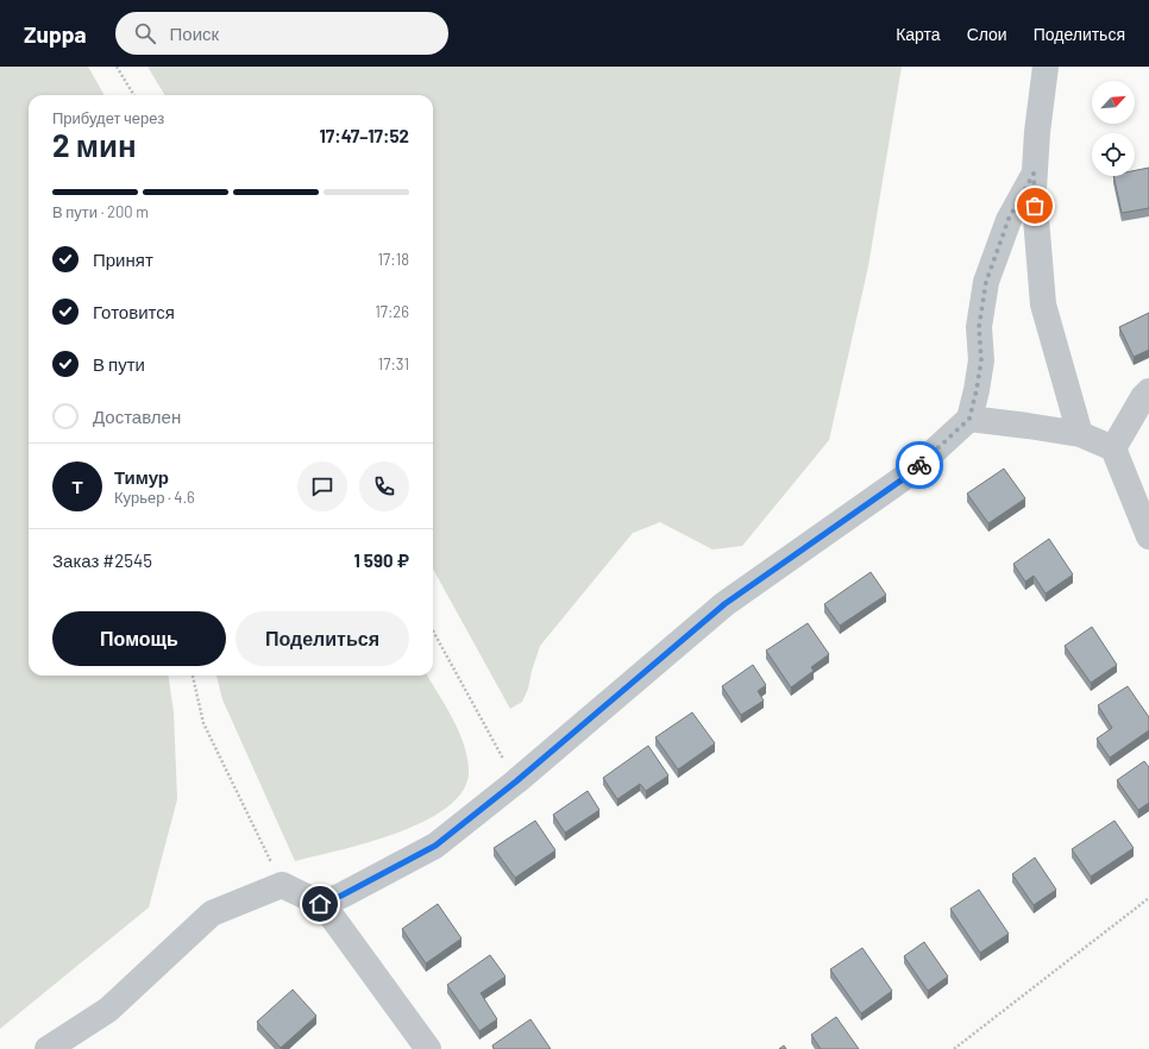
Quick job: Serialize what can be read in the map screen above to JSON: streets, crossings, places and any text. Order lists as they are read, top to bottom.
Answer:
{
  "north": "top right",
  "page": {
    "header": "Zuppa",
    "search": "Поиск",
    "nav": ["Карта", "Слои", "Поделиться"],
    "heading": ["2 мин", "Прибудет через", "17:47–17:52"],
    "panel": [
      "Тимур",
      "Курьер · 4.6",
      "Заказ #2545",
      "1 590 ₽"
    ],
    "bar": "В пути · 200 m",
    "list": [
      ["Принят", "17:18"],
      ["Готовится", "17:26"],
      ["В пути", "17:31"],
      "Доставлен"
    ],
    "round": "Т",
    "buttons": ["Помощь", "Поделиться"]
  }
}
